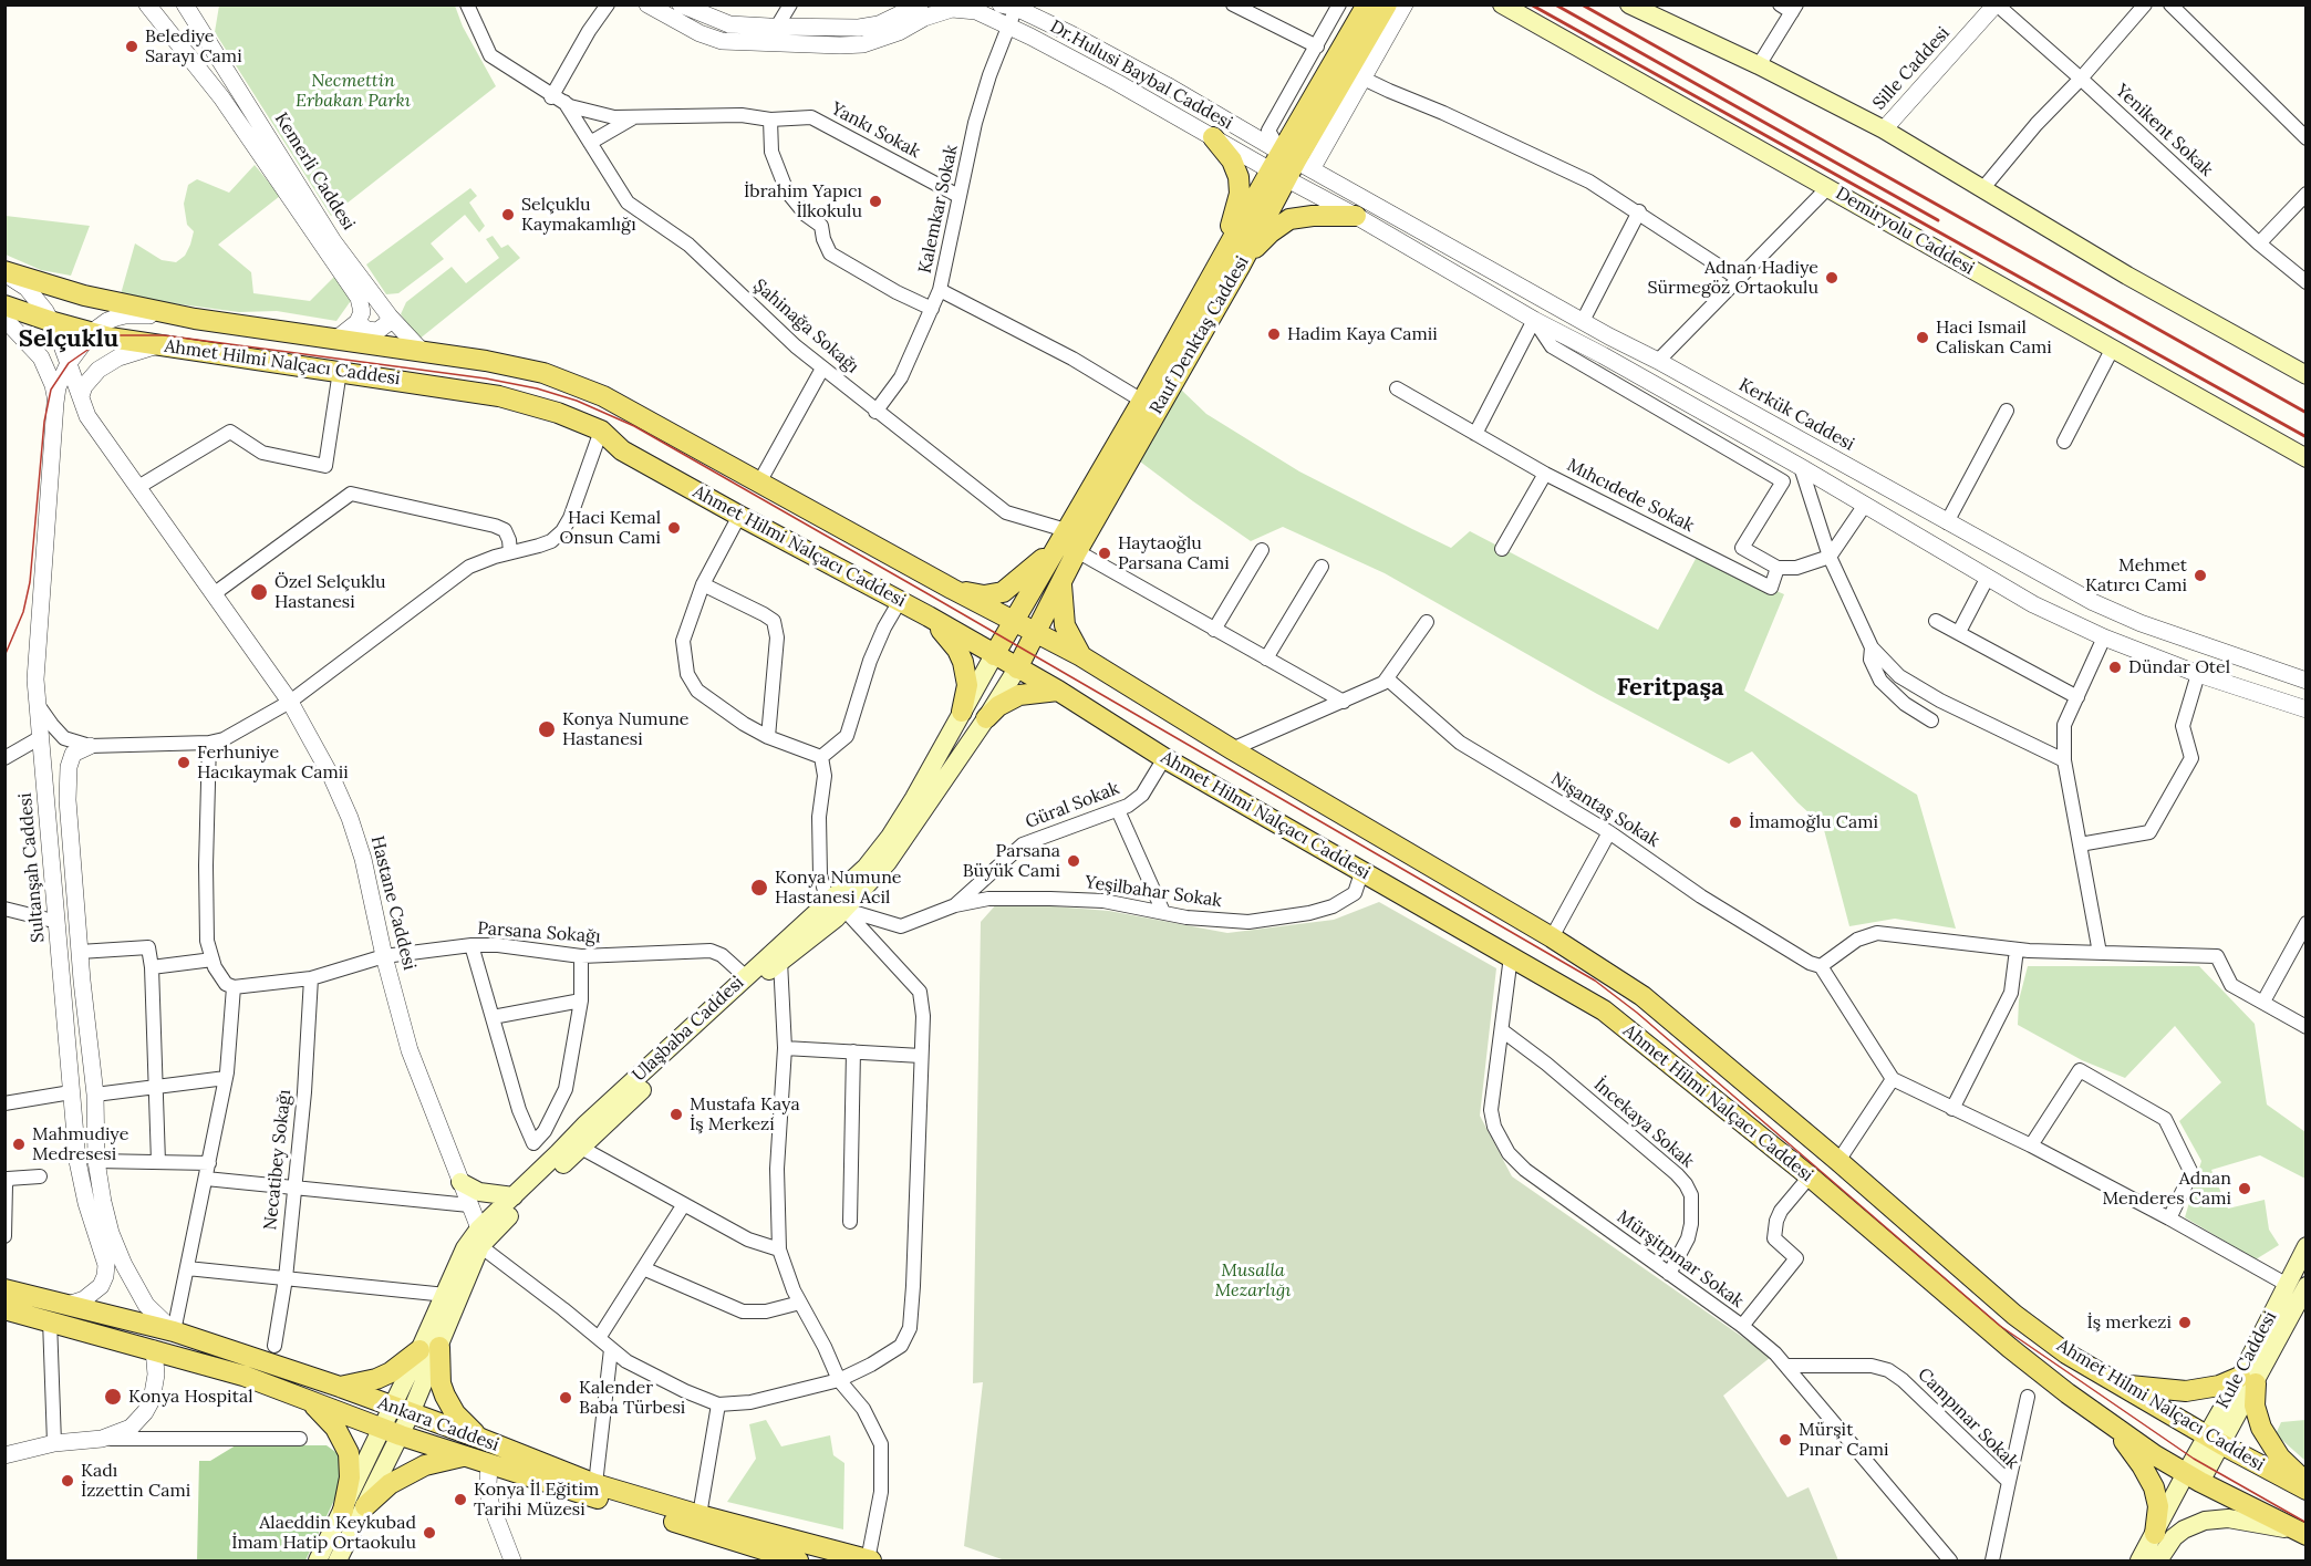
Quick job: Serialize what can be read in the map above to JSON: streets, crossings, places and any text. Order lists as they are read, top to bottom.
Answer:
{
  "streets": {
    "main road": [
      "Demiryolu Caddesi",
      "Rauf Denktaş Caddesi",
      "Ahmet Hilmi Nalçacı Caddesi",
      "Ulaşbaba Caddesi",
      "Kule Caddesi",
      "Ankara Caddesi"
    ],
    "street": [
      "Sille Caddesi",
      "Dr.Hulusi Baybal Caddesi",
      "Yankı Sokak",
      "Yenikent Sokak",
      "Kemerli Caddesi",
      "Kalemkar Sokak",
      "Şahinağa Sokağı",
      "Kerkük Caddesi",
      "Mıhcıdede Sokak",
      "Güral Sokak",
      "Nişantaş Sokak",
      "Sultanşah Caddesi",
      "Yeşilbahar Sokak",
      "Hastane Caddesi",
      "Parsana Sokağı",
      "İncekaya Sokak",
      "Necatibey Sokağı",
      "Mürşitpınar Sokak",
      "Campınar Sokak"
    ]
  },
  "crossings": [
    ["Sille Caddesi", "Yenikent Sokak"],
    ["Dr.Hulusi Baybal Caddesi", "Kalemkar Sokak"],
    ["Dr.Hulusi Baybal Caddesi", "Rauf Denktaş Caddesi"],
    ["Dr.Hulusi Baybal Caddesi", "Kerkük Caddesi"],
    ["Yankı Sokak", "Kalemkar Sokak"],
    ["Yankı Sokak", "Şahinağa Sokağı"],
    ["Kemerli Caddesi", "Ahmet Hilmi Nalçacı Caddesi"],
    ["Kalemkar Sokak", "Şahinağa Sokağı"],
    ["Şahinağa Sokağı", "Rauf Denktaş Caddesi"],
    ["Rauf Denktaş Caddesi", "Ahmet Hilmi Nalçacı Caddesi"],
    ["Rauf Denktaş Caddesi", "Kerkük Caddesi"],
    ["Rauf Denktaş Caddesi", "Ulaşbaba Caddesi"],
    ["Ahmet Hilmi Nalçacı Caddesi", "Güral Sokak"],
    ["Ahmet Hilmi Nalçacı Caddesi", "Yeşilbahar Sokak"],
    ["Ahmet Hilmi Nalçacı Caddesi", "Hastane Caddesi"],
    ["Ahmet Hilmi Nalçacı Caddesi", "Ulaşbaba Caddesi"],
    ["Ahmet Hilmi Nalçacı Caddesi", "Mürşitpınar Sokak"],
    ["Ahmet Hilmi Nalçacı Caddesi", "Kule Caddesi"],
    ["Güral Sokak", "Yeşilbahar Sokak"],
    ["Sultanşah Caddesi", "Ankara Caddesi"],
    ["Yeşilbahar Sokak", "Ulaşbaba Caddesi"],
    ["Hastane Caddesi", "Parsana Sokağı"],
    ["Hastane Caddesi", "Ulaşbaba Caddesi"],
    ["Parsana Sokağı", "Ulaşbaba Caddesi"],
    ["Parsana Sokağı", "Necatibey Sokağı"],
    ["Ulaşbaba Caddesi", "Ankara Caddesi"],
    ["İncekaya Sokak", "Mürşitpınar Sokak"],
    ["Mürşitpınar Sokak", "Campınar Sokak"]
  ],
  "districts": ["Selçuklu", "Feritpaşa"],
  "parks": ["Necmettin Erbakan Parkı", "Musalla Mezarlığı"],
  "places": [
    "Belediye Sarayı Cami",
    "İbrahim Yapıcı İlkokulu",
    "Selçuklu Kaymakamlığı",
    "Adnan Hadiye Sürmegöz Ortaokulu",
    "Hadim Kaya Camii",
    "Haci Ismail Caliskan Cami",
    "Haci Kemal Onsun Cami",
    "Haytaoğlu Parsana Cami",
    "Mehmet Katırcı Cami",
    "Özel Selçuklu Hastanesi",
    "Dündar Otel",
    "Konya Numune Hastanesi",
    "Ferhuniye Hacıkaymak Camii",
    "İmamoğlu Cami",
    "Parsana Büyük Cami",
    "Konya Numune Hastanesi Acil",
    "Mustafa Kaya İş Merkezi",
    "Mahmudiye Medresesi",
    "Adnan Menderes Cami",
    "İş merkezi",
    "Konya Hospital",
    "Kalender Baba Türbesi",
    "Mürşit Pınar Cami",
    "Kadı İzzettin Cami",
    "Konya İl Eğitim Tarihi Müzesi",
    "Alaeddin Keykubad İmam Hatip Ortaokulu"
  ]
}
